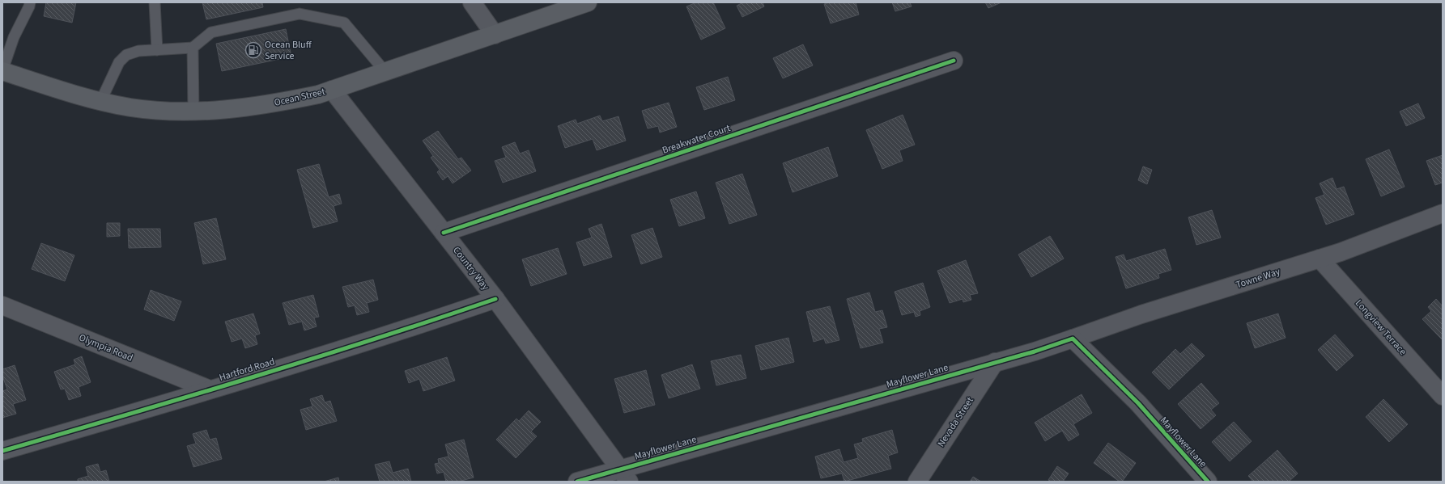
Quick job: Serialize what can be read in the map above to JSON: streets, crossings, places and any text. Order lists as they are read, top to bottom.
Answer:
{
  "streets": {
    "main road": ["Ocean Street"],
    "street": [
      "Breakwater Court",
      "Country Way",
      "Towne Way",
      "Longview Terrace",
      "Olympia Road",
      "Hartford Road",
      "Mayflower Lane",
      "Nevada Street"
    ]
  },
  "crossings": [
    ["Ocean Street", "Country Way"],
    ["Breakwater Court", "Country Way"],
    ["Country Way", "Hartford Road"],
    ["Country Way", "Mayflower Lane"],
    ["Towne Way", "Longview Terrace"],
    ["Towne Way", "Mayflower Lane"],
    ["Olympia Road", "Hartford Road"],
    ["Mayflower Lane", "Nevada Street"]
  ],
  "places": {
    "fuel station": ["Ocean Bluff Service"]
  }
}
